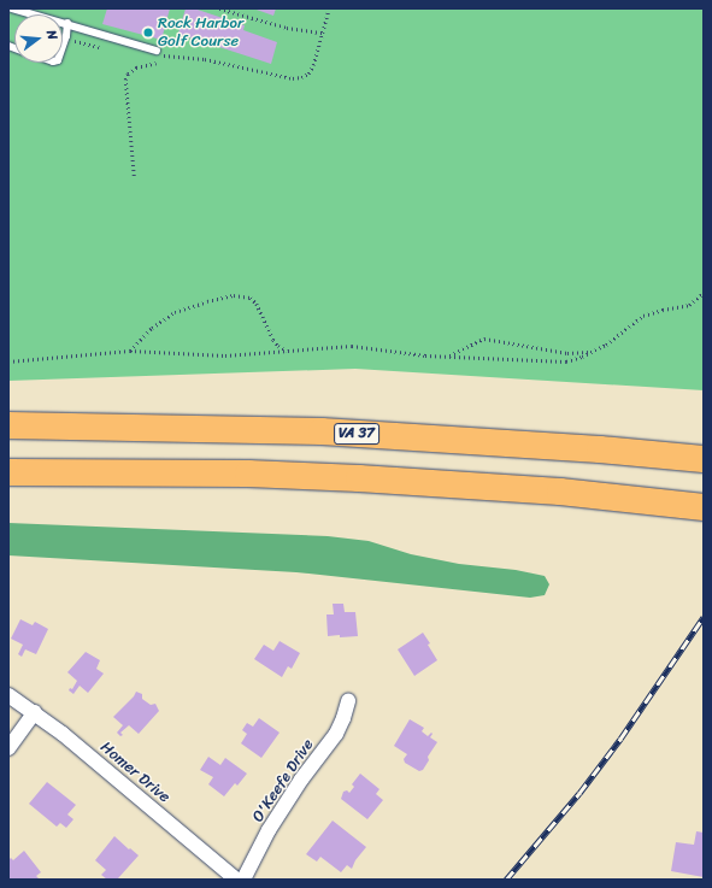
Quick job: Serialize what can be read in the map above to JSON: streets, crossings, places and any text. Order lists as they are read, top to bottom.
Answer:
{
  "streets": {
    "highway": ["VA 37"],
    "street": ["Homer Drive", "O'Keefe Drive"]
  },
  "places": ["Rock Harbor Golf Course"],
  "north": "right"
}
